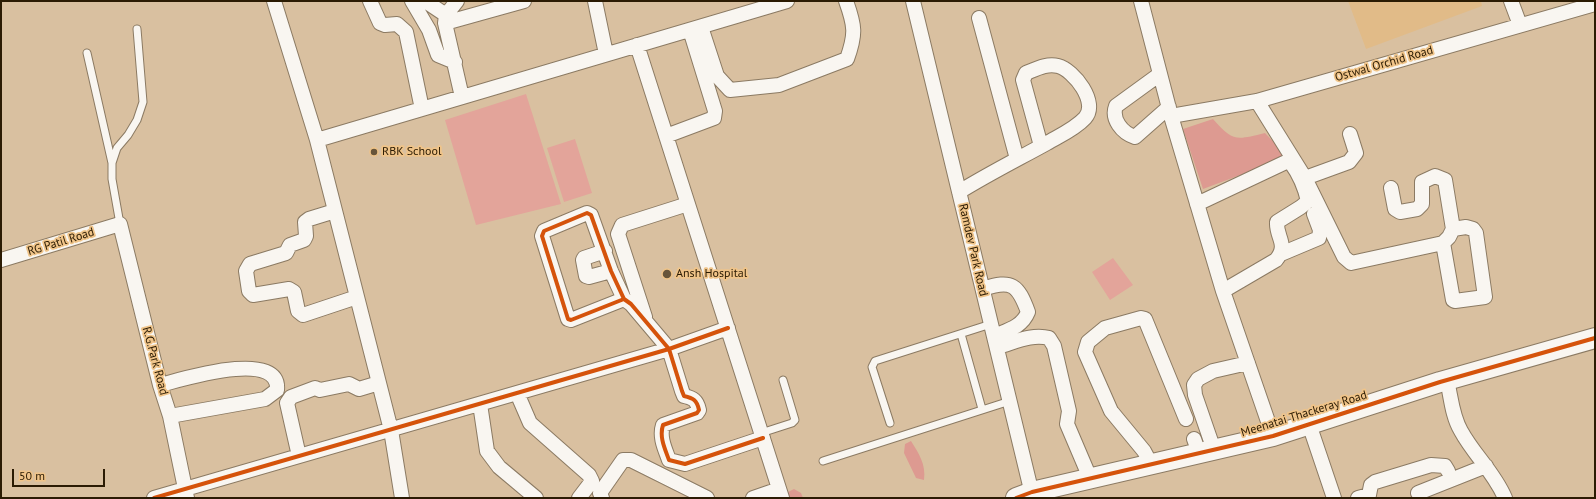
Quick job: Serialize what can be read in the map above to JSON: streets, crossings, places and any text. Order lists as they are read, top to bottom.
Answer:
{
  "streets": {
    "street": [
      "Ostwal Orchid Road",
      "RG Patil Road",
      "Ramdev Park Road",
      "R.G.Park Road",
      "Meenatai Thackeray Road"
    ]
  },
  "crossings": [
    ["RG Patil Road", "R.G.Park Road"],
    ["Ramdev Park Road", "Meenatai Thackeray Road"]
  ],
  "places": ["RBK School", "Ansh Hospital"],
  "scale_bar": "50 m"
}
